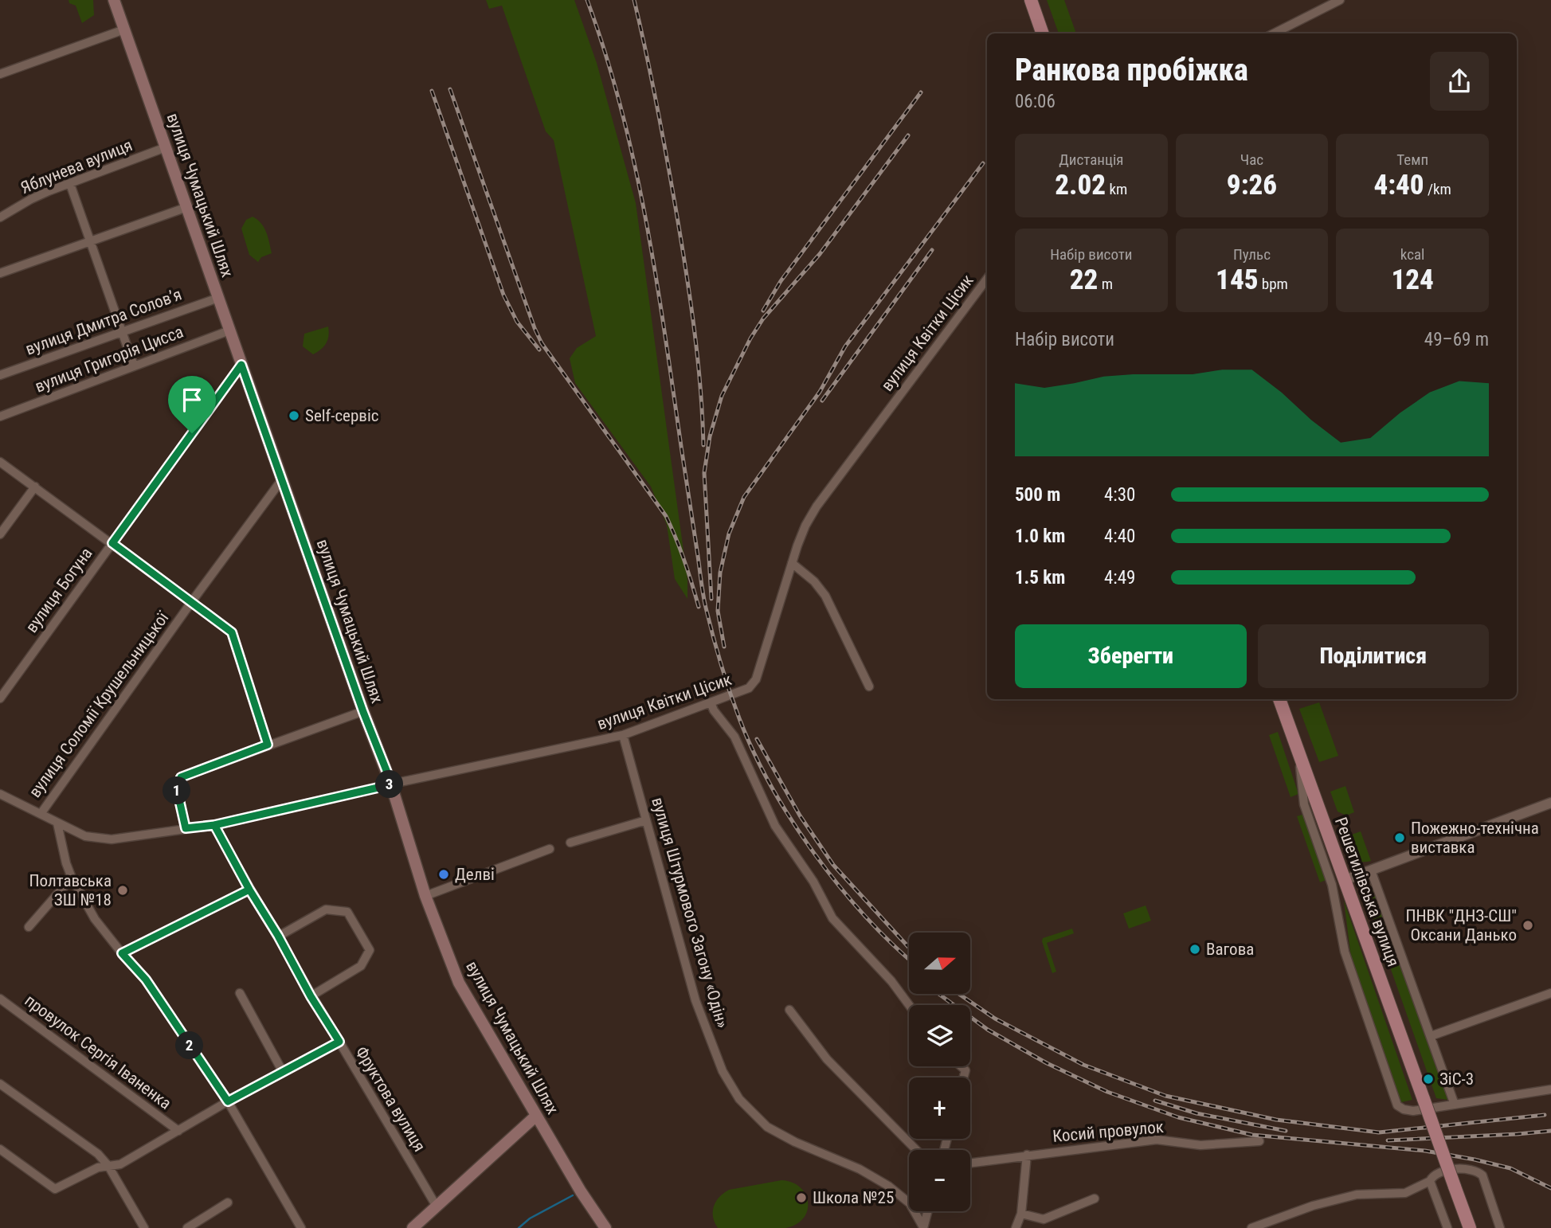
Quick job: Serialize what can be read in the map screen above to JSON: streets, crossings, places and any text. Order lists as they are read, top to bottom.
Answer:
{
  "streets": {
    "main road": ["вулиця Чумацький Шлях", "Решетилівська вулиця"],
    "street": [
      "Яблунева вулиця",
      "вулиця Дмитра Соловʼя",
      "вулиця Квітки Цісик",
      "вулиця Григорія Цисса",
      "вулиця Богуна",
      "вулиця Соломії Крушельницької",
      "вулиця Штурмового Загону «Одін»",
      "провулок Сергія Іваненка",
      "Фруктова вулиця",
      "Косий провулок"
    ]
  },
  "crossings": [
    ["Яблунева вулиця", "вулиця Чумацький Шлях"],
    ["вулиця Чумацький Шлях", "вулиця Дмитра Соловʼя"],
    ["вулиця Чумацький Шлях", "вулиця Квітки Цісик"],
    ["вулиця Чумацький Шлях", "вулиця Григорія Цисса"],
    ["вулиця Чумацький Шлях", "вулиця Богуна"],
    ["вулиця Чумацький Шлях", "вулиця Соломії Крушельницької"],
    ["вулиця Квітки Цісик", "вулиця Штурмового Загону «Одін»"],
    ["вулиця Квітки Цісик", "Фруктова вулиця"]
  ],
  "places": [
    "Self-сервіс",
    "Пожежно-технічна виставка",
    "Делві",
    "Полтавська ЗШ №18",
    "ПНВК \"ДНЗ-СШ\" Оксани Данько",
    "Вагова",
    "ЗіС-3",
    "Школа №25"
  ],
  "north": "right",
  "page": {
    "heading": ["Ранкова пробіжка", "06:06"],
    "stats": [
      ["Дистанція", "2.02 km"],
      ["Час", "9:26"],
      ["Темп", "4:40 /km"],
      ["Набір висоти", "22 m"],
      ["Пульс", "145 bpm"],
      ["kcal", "124"]
    ],
    "chart": ["Набір висоти", "49–69 m"],
    "list": [
      {
        "name": "500 m",
        "note": "4:30"
      },
      {
        "name": "1.0 km",
        "note": "4:40"
      },
      {
        "name": "1.5 km",
        "note": "4:49"
      }
    ],
    "buttons": ["Зберегти", "Поділитися"],
    "pins": ["3", "1", "2"],
    "map_buttons": ["+", "−"]
  }
}
